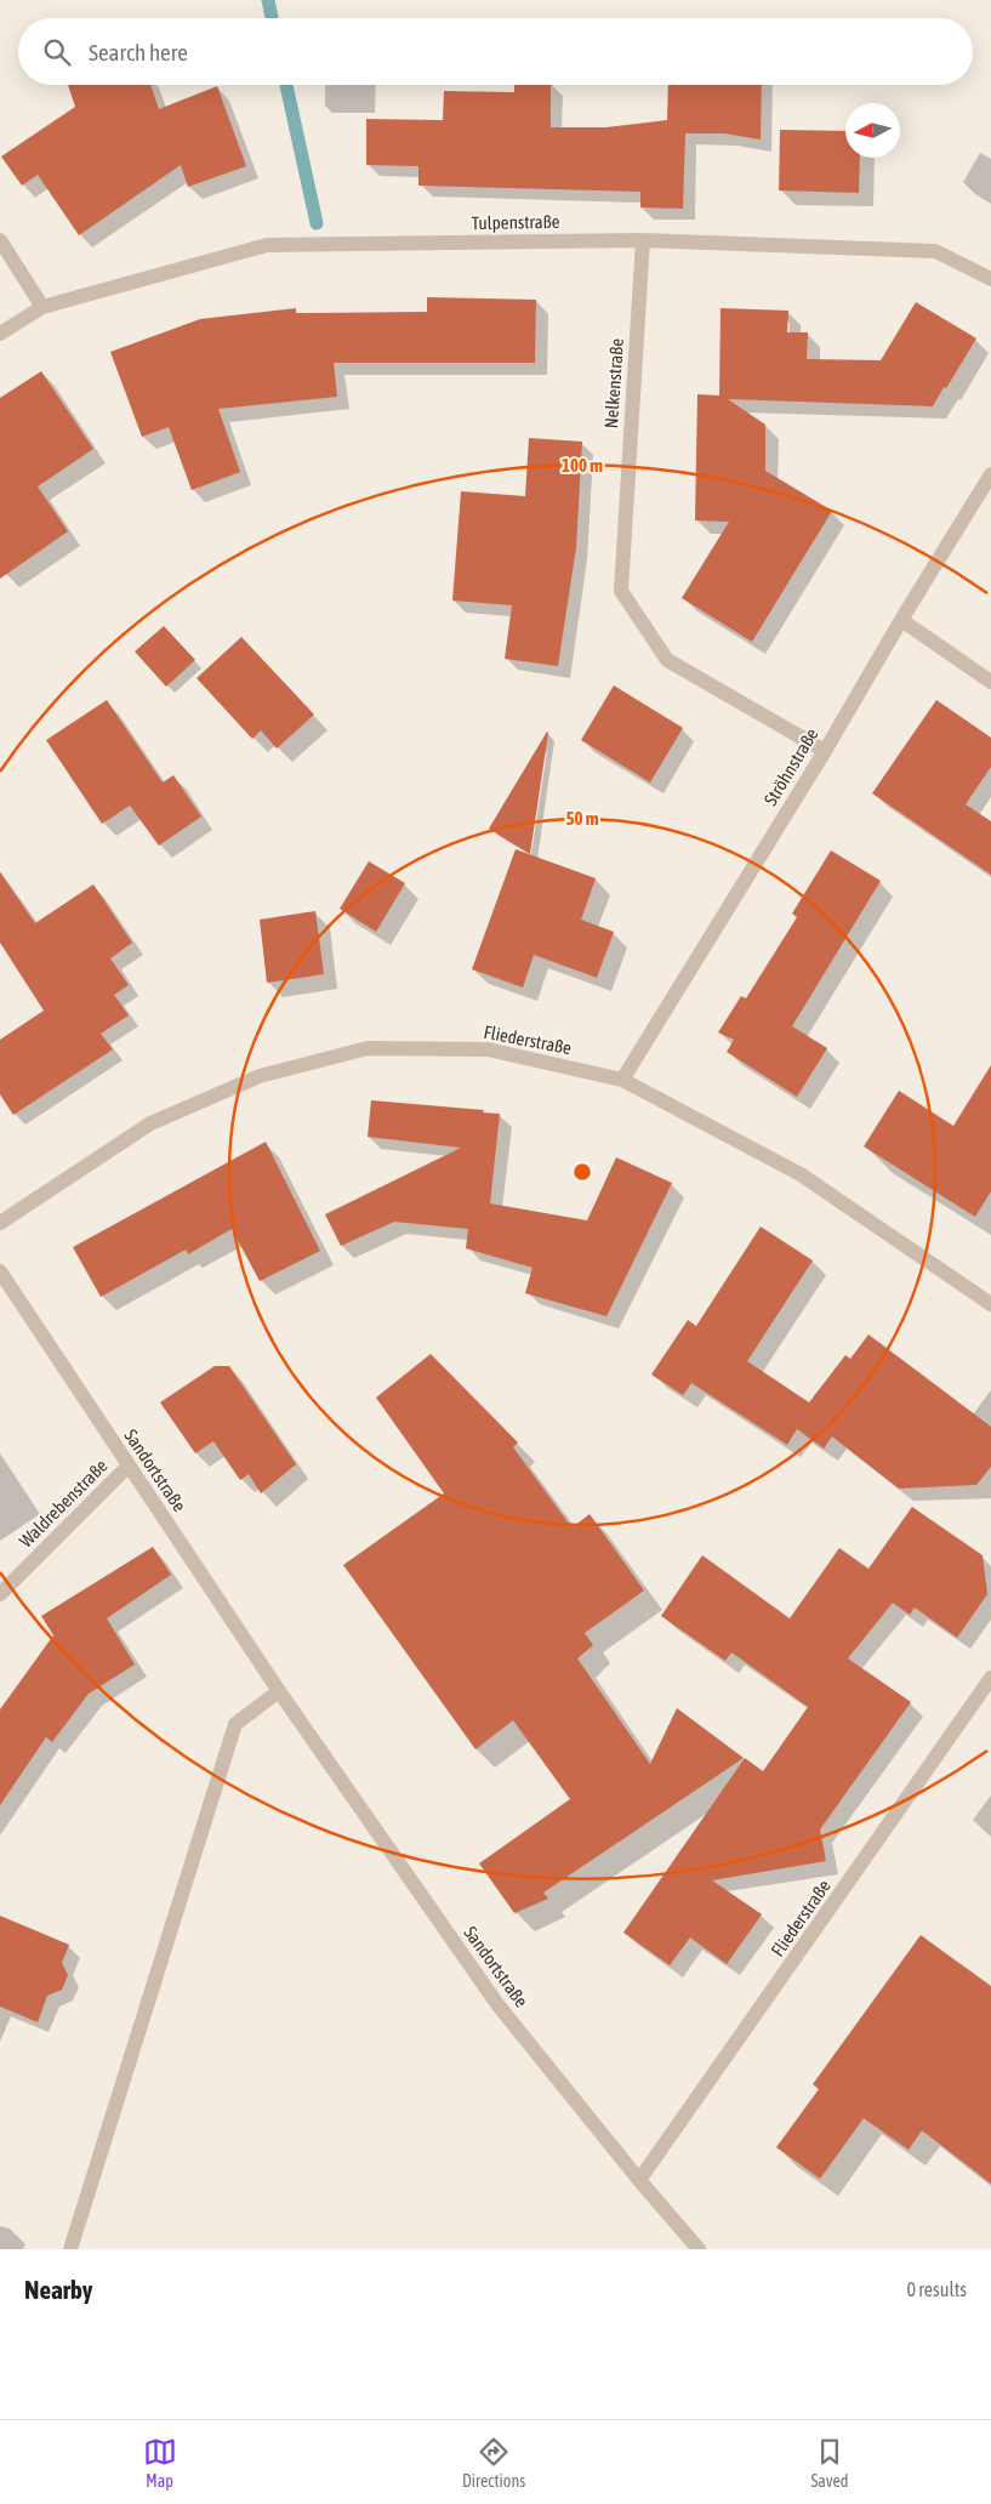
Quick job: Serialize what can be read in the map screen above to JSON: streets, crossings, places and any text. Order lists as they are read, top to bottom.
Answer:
{
  "streets": {
    "street": [
      "Tulpenstraße",
      "Nelkenstraße",
      "Ströhnstraße",
      "Fliederstraße",
      "Sandortstraße",
      "Waldrebenstraße"
    ]
  },
  "crossings": [
    ["Tulpenstraße", "Nelkenstraße"],
    ["Nelkenstraße", "Ströhnstraße"],
    ["Ströhnstraße", "Fliederstraße"],
    ["Fliederstraße", "Sandortstraße"],
    ["Sandortstraße", "Waldrebenstraße"]
  ],
  "north": "left",
  "page": {
    "search": "Search here",
    "heading": ["Nearby", "0 results"],
    "nav": ["Map", "Directions", "Saved"]
  },
  "rings": ["100 m", "50 m"]
}
